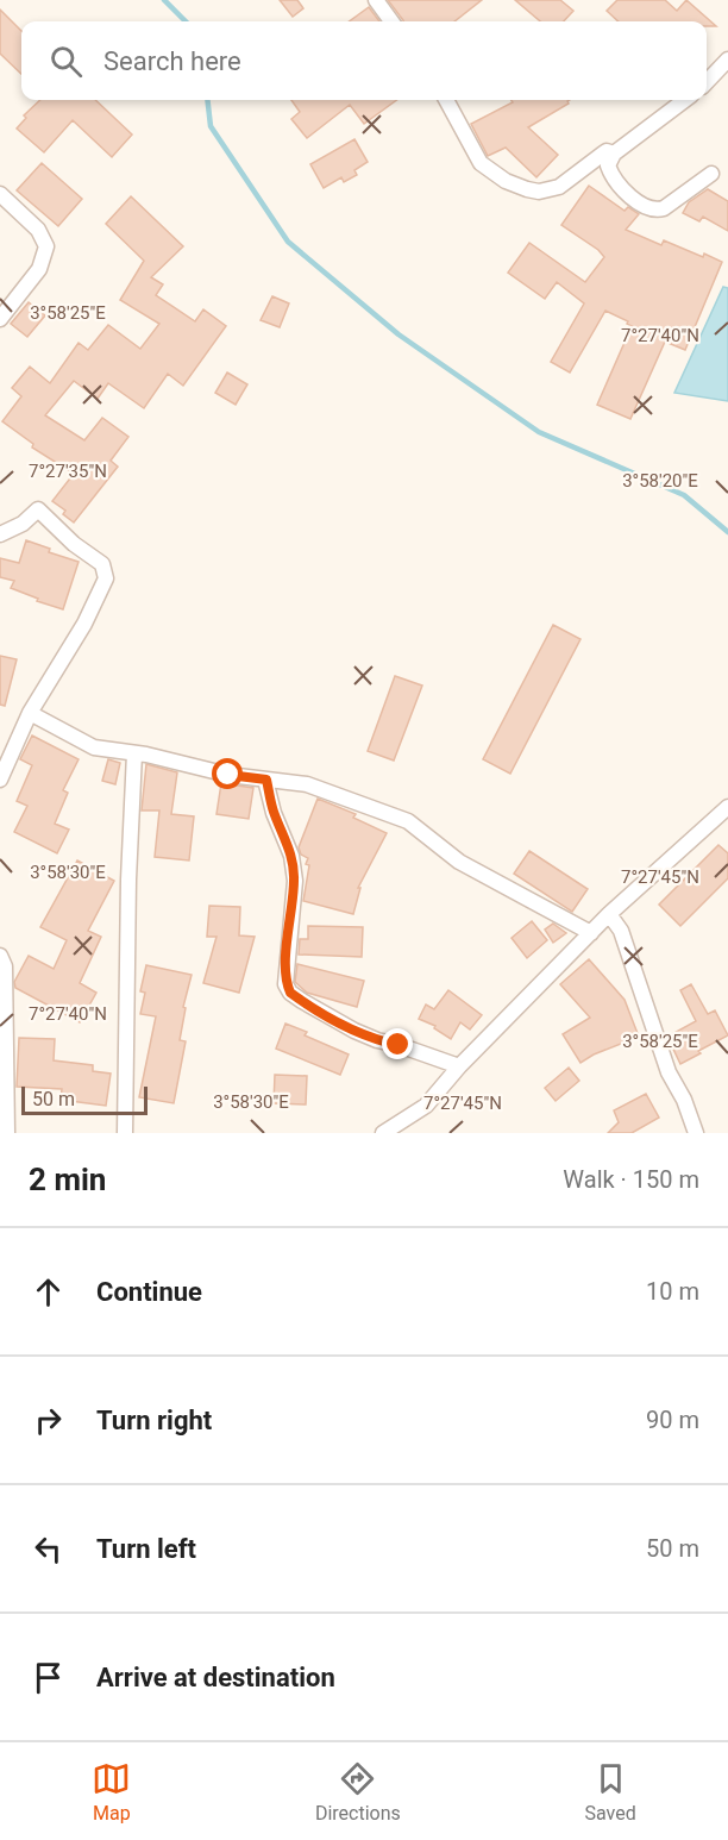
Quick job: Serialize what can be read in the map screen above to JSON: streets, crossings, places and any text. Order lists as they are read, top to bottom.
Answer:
{
  "scale_bar": "50 m",
  "page": {
    "search": "Search here",
    "scale": "50 m",
    "heading": ["2 min", "Walk · 150 m"],
    "list": [
      ["Continue", "10 m"],
      ["Turn right", "90 m"],
      ["Turn left", "50 m"],
      "Arrive at destination"
    ],
    "nav": ["Map", "Directions", "Saved"]
  },
  "coordinates": [
    "3°58'25\"E",
    "7°27'40\"N",
    "7°27'35\"N",
    "3°58'20\"E",
    "3°58'30\"E",
    "7°27'45\"N"
  ]
}
